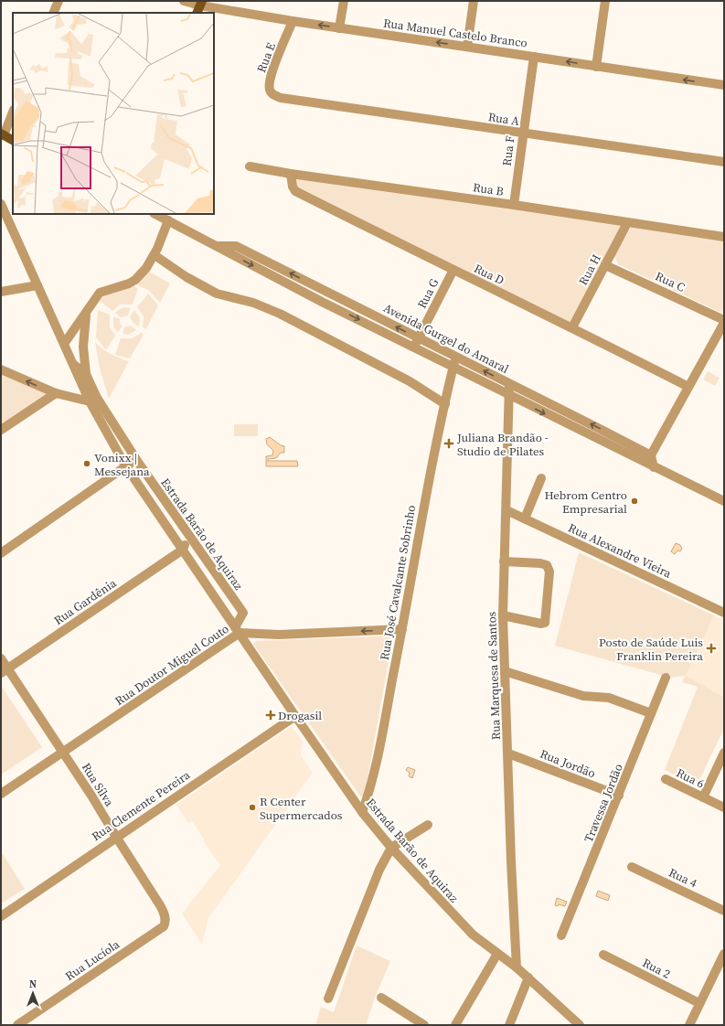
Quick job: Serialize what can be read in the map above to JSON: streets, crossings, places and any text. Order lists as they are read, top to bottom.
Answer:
{
  "streets": {
    "street": [
      "Rua Manuel Castelo Branco",
      "Rua E",
      "Rua A",
      "Rua F",
      "Rua B",
      "Rua H",
      "Rua D",
      "Rua C",
      "Rua G",
      "Avenida Gurgel do Amaral",
      "Estrada Barão de Aquiraz",
      "Rua Alexandre Vieira",
      "Rua José Cavalcante Sobrinho",
      "Rua Gardênia",
      "Rua Doutor Miguel Couto",
      "Rua Marquesa de Santos",
      "Rua Jordão",
      "Rua 6",
      "Rua Sílva",
      "Travessa Jordão",
      "Rua Clemente Pereira",
      "Rua 4",
      "Rua Lucíola",
      "Rua 2"
    ]
  },
  "crossings": [
    ["Rua Manuel Castelo Branco", "Rua E"],
    ["Rua Manuel Castelo Branco", "Rua F"],
    ["Rua E", "Rua A"],
    ["Rua A", "Rua F"],
    ["Rua F", "Rua B"],
    ["Rua B", "Rua H"],
    ["Rua B", "Rua D"],
    ["Rua H", "Rua D"],
    ["Rua H", "Rua C"],
    ["Rua D", "Rua G"],
    ["Rua G", "Avenida Gurgel do Amaral"],
    ["Avenida Gurgel do Amaral", "Rua José Cavalcante Sobrinho"],
    ["Avenida Gurgel do Amaral", "Rua Marquesa de Santos"],
    ["Estrada Barão de Aquiraz", "Rua José Cavalcante Sobrinho"],
    ["Estrada Barão de Aquiraz", "Rua Gardênia"],
    ["Estrada Barão de Aquiraz", "Rua Doutor Miguel Couto"],
    ["Estrada Barão de Aquiraz", "Rua Marquesa de Santos"],
    ["Estrada Barão de Aquiraz", "Rua Clemente Pereira"],
    ["Rua Alexandre Vieira", "Rua Marquesa de Santos"],
    ["Rua José Cavalcante Sobrinho", "Rua Doutor Miguel Couto"],
    ["Rua Gardênia", "Rua Sílva"],
    ["Rua Doutor Miguel Couto", "Rua Sílva"],
    ["Rua Marquesa de Santos", "Rua Jordão"],
    ["Rua Jordão", "Travessa Jordão"],
    ["Rua Sílva", "Rua Clemente Pereira"],
    ["Rua Sílva", "Rua Lucíola"]
  ],
  "one_way": ["Rua Manuel Castelo Branco", "Rua Doutor Miguel Couto"],
  "places": {
    "health": ["Juliana Brandão - Studio de Pilates", "Posto de Saúde Luis Franklin Pereira", "Drogasil"],
    "other": ["Vonixx | Messejana", "Hebrom Centro Empresarial", "R Center Supermercados"]
  },
  "north": "top"
}
